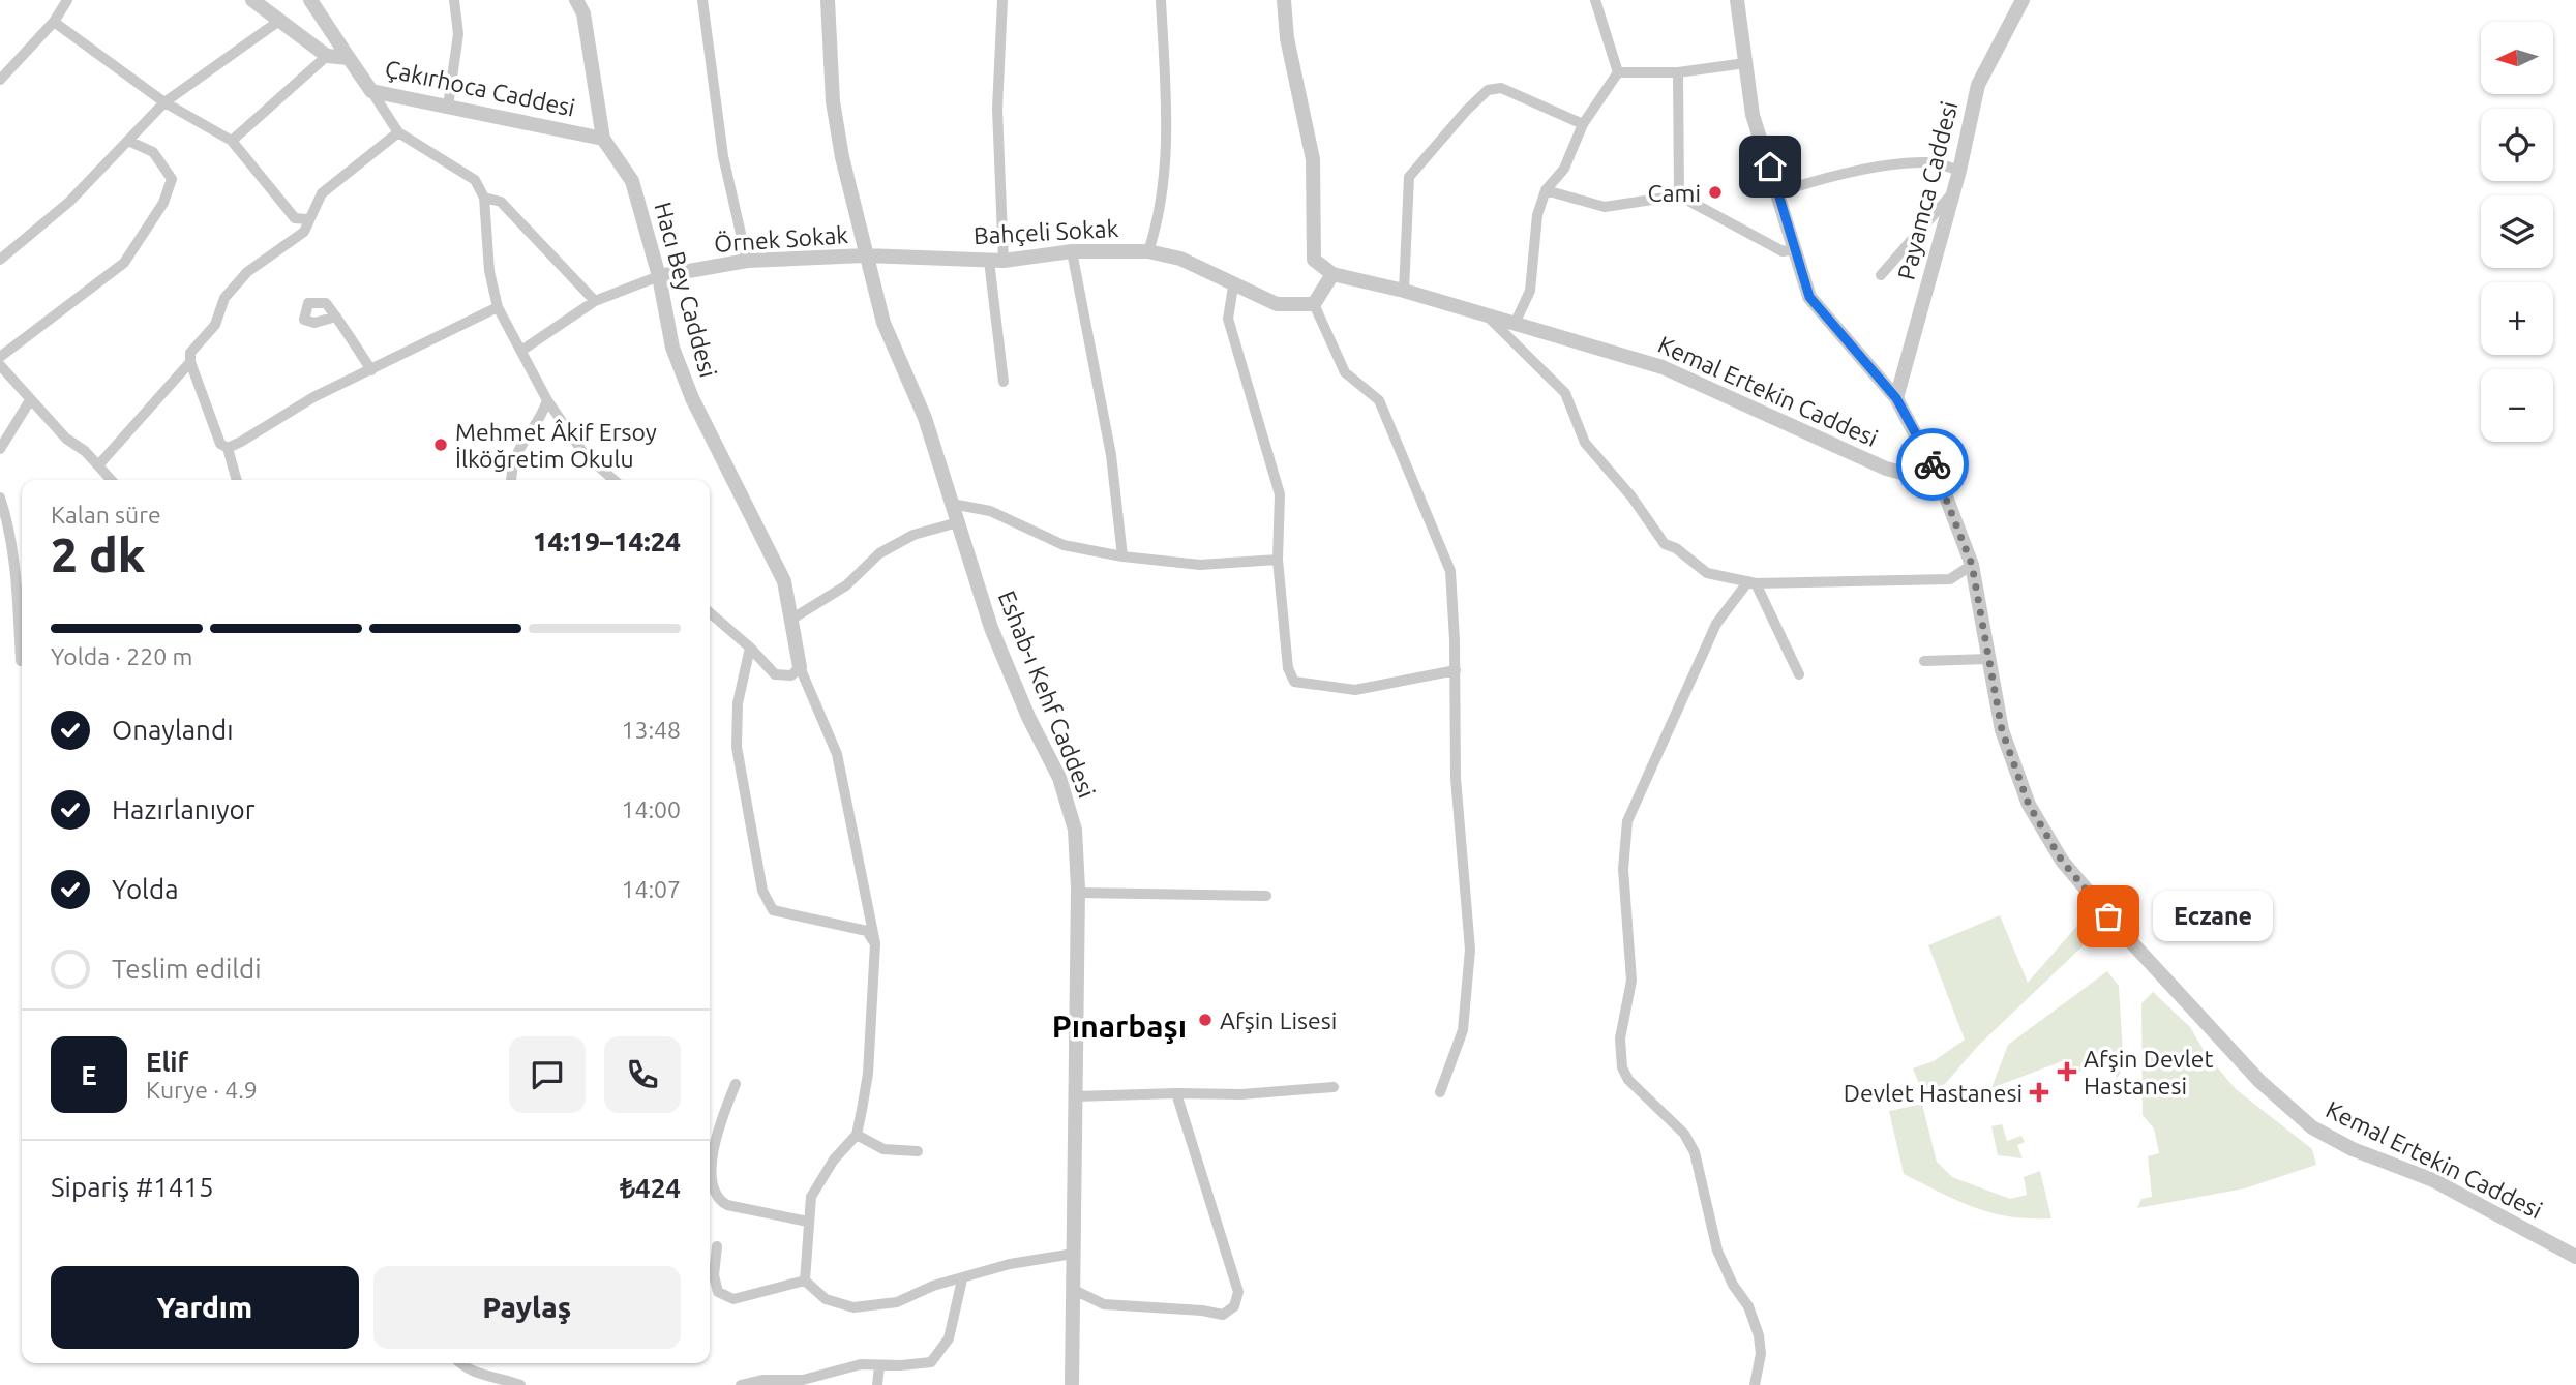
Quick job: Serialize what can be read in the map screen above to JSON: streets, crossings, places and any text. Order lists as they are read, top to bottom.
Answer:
{
  "streets": {
    "street": [
      "Çakırhoca Caddesi",
      "Payamca Caddesi",
      "Bahçeli Sokak",
      "Örnek Sokak",
      "Hacı Bey Caddesi",
      "Kemal Ertekin Caddesi",
      "Eshab-ı Kehf Caddesi"
    ]
  },
  "crossings": [
    ["Çakırhoca Caddesi", "Hacı Bey Caddesi"],
    ["Bahçeli Sokak", "Örnek Sokak"],
    ["Bahçeli Sokak", "Eshab-ı Kehf Caddesi"],
    ["Örnek Sokak", "Hacı Bey Caddesi"],
    ["Örnek Sokak", "Eshab-ı Kehf Caddesi"]
  ],
  "districts": ["Pınarbaşı"],
  "places": {
    "other": [
      "Cami",
      "Mehmet Âkif Ersoy İlköğretim Okulu",
      "Eczane",
      "Afşin Lisesi"
    ],
    "health": ["Afşin Devlet Hastanesi", "Devlet Hastanesi"]
  },
  "north": "left",
  "page": {
    "map_buttons": ["+", "−"],
    "heading": ["2 dk", "Kalan süre", "14:19–14:24"],
    "panel": [
      "Elif",
      "Kurye · 4.9",
      "Sipariş #1415",
      "₺424"
    ],
    "bar": "Yolda · 220 m",
    "list": [
      ["Onaylandı", "13:48"],
      ["Hazırlanıyor", "14:00"],
      ["Yolda", "14:07"],
      "Teslim edildi"
    ],
    "bubble": "Eczane",
    "round": "E",
    "buttons": ["Yardım", "Paylaş"]
  }
}
